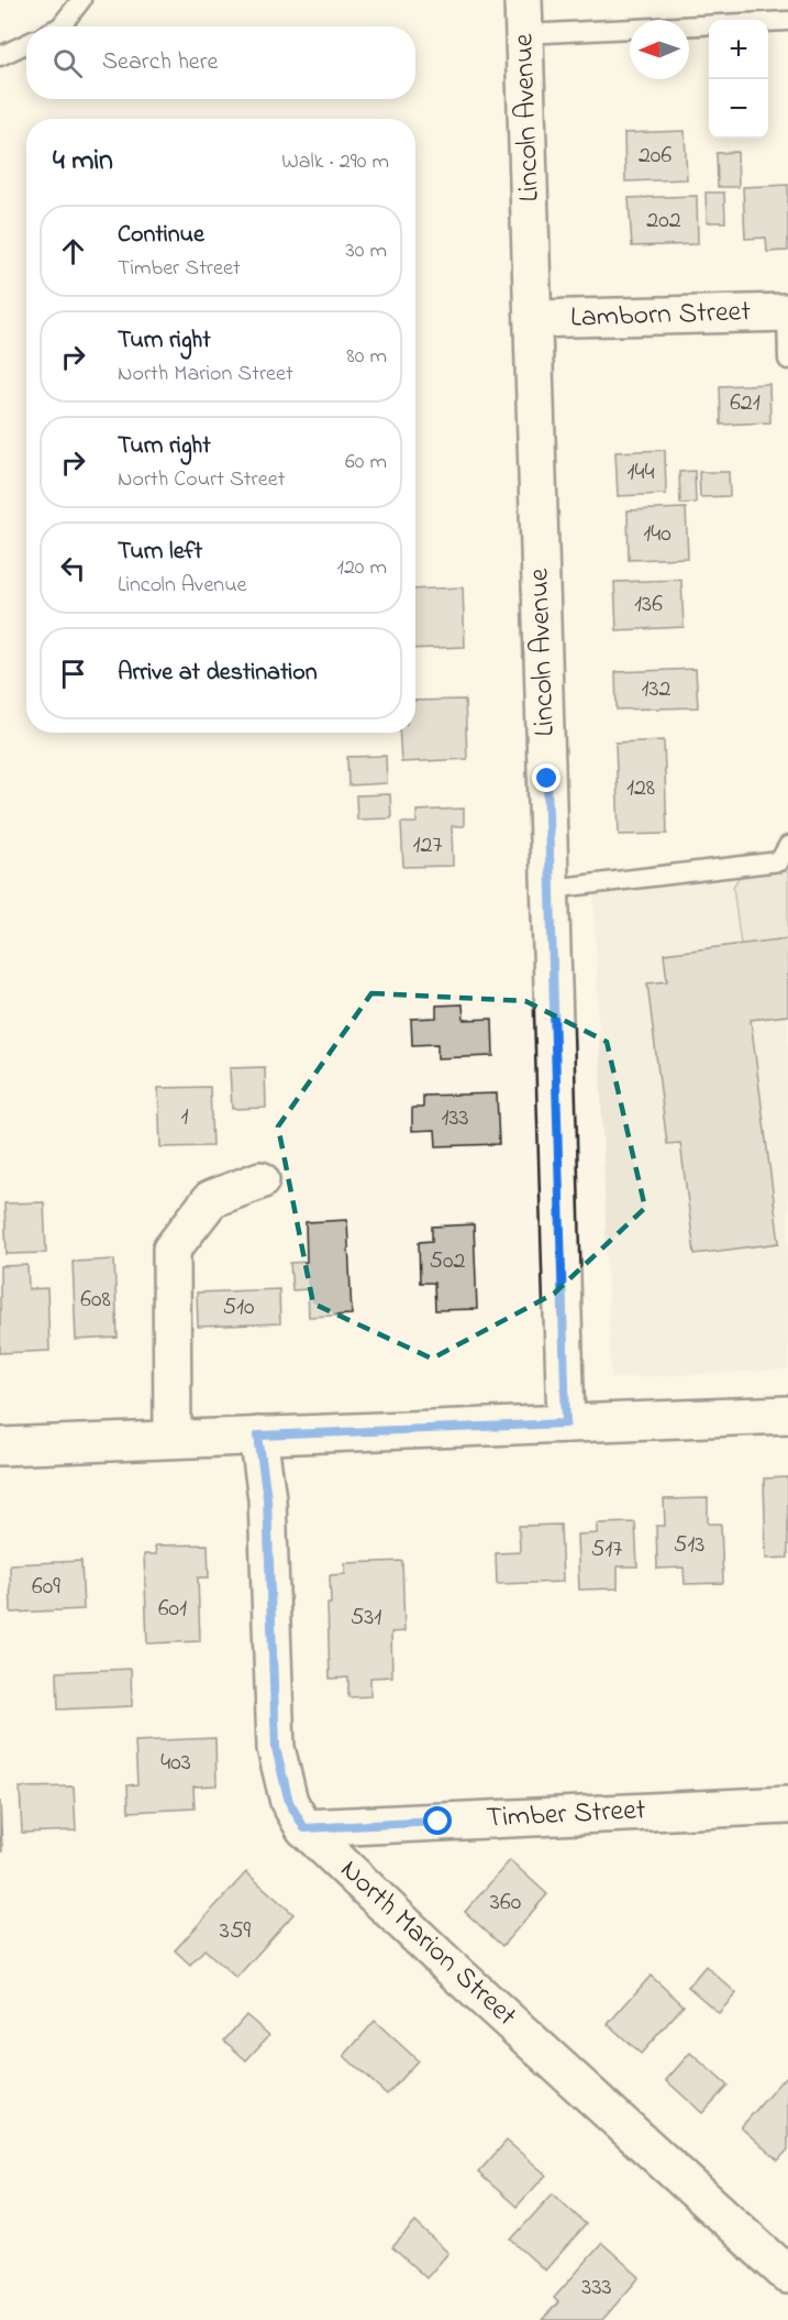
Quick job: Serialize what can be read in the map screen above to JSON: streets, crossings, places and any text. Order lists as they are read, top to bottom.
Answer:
{
  "streets": {
    "street": [
      "Lincoln Avenue",
      "Lamborn Street",
      "Timber Street",
      "North Marion Street"
    ]
  },
  "crossings": [
    ["Lincoln Avenue", "Lamborn Street"],
    ["Timber Street", "North Marion Street"]
  ],
  "house_numbers": [
    "206",
    "202",
    "621",
    "144",
    "140",
    "136",
    "132",
    "128",
    "127",
    "1",
    "133",
    "502",
    "608",
    "510",
    "513",
    "517",
    "609",
    "601",
    "531",
    "403",
    "360",
    "359",
    "333"
  ],
  "north": "left",
  "page": {
    "map_buttons": ["+", "−"],
    "search": "Search here",
    "heading": ["4 min", "Walk · 290 m"],
    "list": [
      ["Continue", "Timber Street", "30 m"],
      ["Turn right", "North Marion Street", "80 m"],
      ["Turn right", "North Court Street", "60 m"],
      ["Turn left", "Lincoln Avenue", "120 m"],
      "Arrive at destination"
    ]
  }
}
